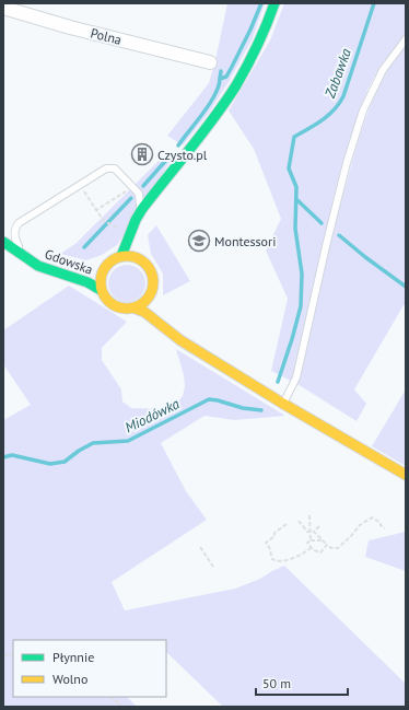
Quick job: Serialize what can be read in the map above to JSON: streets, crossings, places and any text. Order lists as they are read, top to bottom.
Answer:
{
  "streets": {
    "main road": ["Gdowska"],
    "street": ["Polna"]
  },
  "water": ["Zabawka", "Miodówka"],
  "places": {
    "building": ["Czysto.pl"],
    "school or university": ["Montessori"]
  },
  "legend": ["Płynnie", "Wolno"],
  "scale_bar": "50 m"
}
